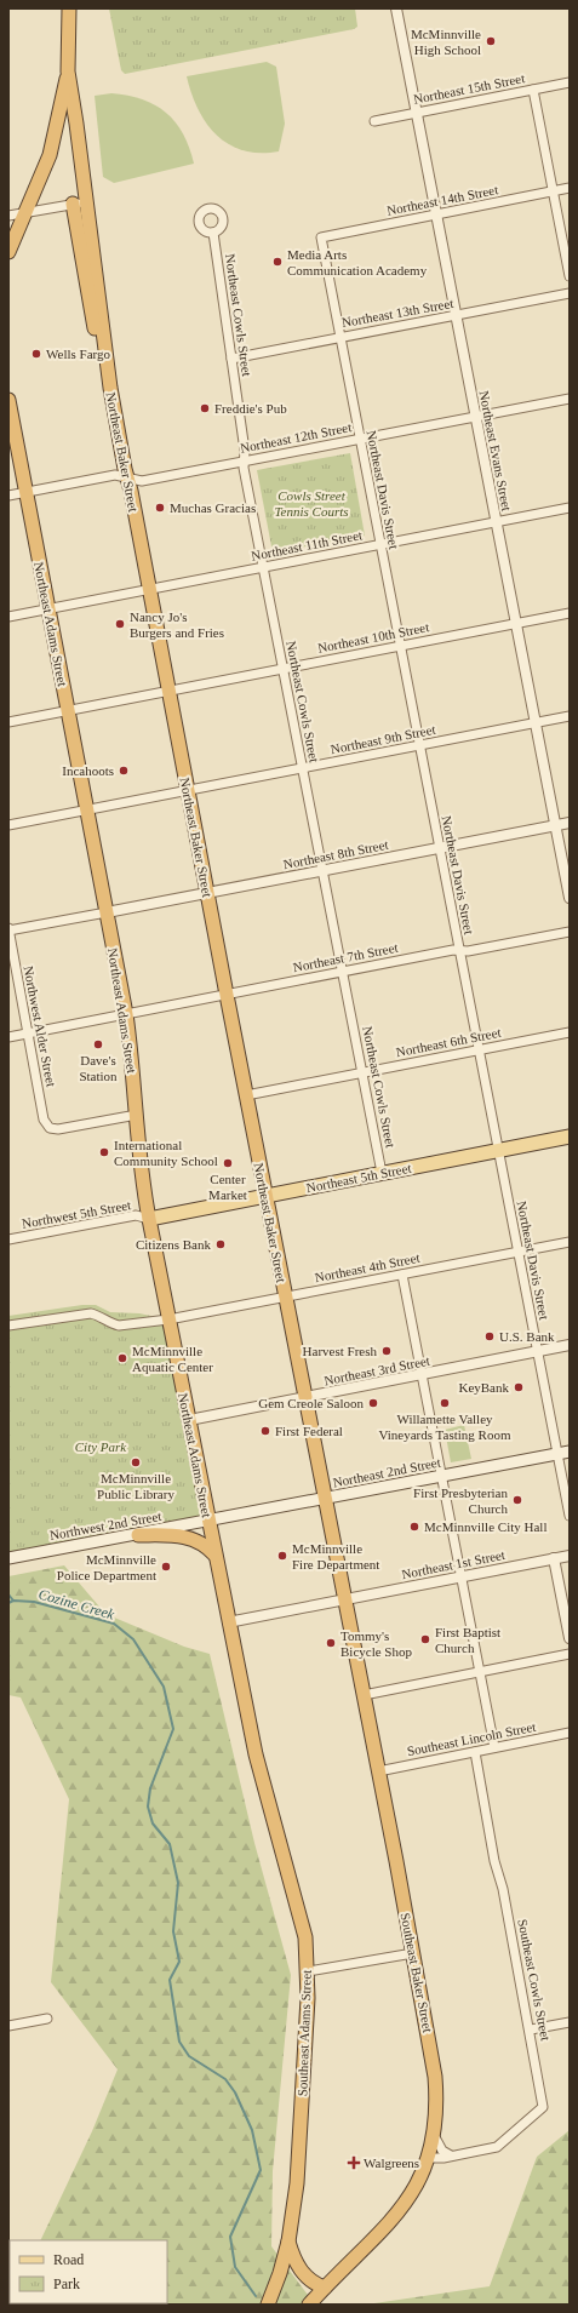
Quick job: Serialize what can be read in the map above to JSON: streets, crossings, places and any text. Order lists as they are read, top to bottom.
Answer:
{
  "streets": {
    "highway": [
      "Northeast Baker Street",
      "Northeast Adams Street",
      "Southeast Baker Street",
      "Southeast Adams Street"
    ],
    "main road": ["Northeast 5th Street", "Northeast 2nd Street", "Northwest 2nd Street"],
    "street": [
      "Northeast 15th Street",
      "Northeast 14th Street",
      "Northeast 13th Street",
      "Northeast Cowls Street",
      "Northeast 12th Street",
      "Northeast Evans Street",
      "Northeast Davis Street",
      "Northeast 11th Street",
      "Northeast 10th Street",
      "Northeast 9th Street",
      "Northeast 8th Street",
      "Northeast 7th Street",
      "Northwest Alder Street",
      "Northeast 6th Street",
      "Northwest 5th Street",
      "Northeast 4th Street",
      "Northeast 3rd Street",
      "Northeast 1st Street",
      "Southeast Lincoln Street",
      "Southeast Cowls Street"
    ]
  },
  "crossings": [
    ["Northeast 15th Street", "Northeast Evans Street"],
    ["Northeast 14th Street", "Northeast Evans Street"],
    ["Northeast 14th Street", "Northeast Davis Street"],
    ["Northeast 13th Street", "Northeast Cowls Street"],
    ["Northeast 13th Street", "Northeast Evans Street"],
    ["Northeast 13th Street", "Northeast Davis Street"],
    ["Northeast Cowls Street", "Northeast 12th Street"],
    ["Northeast Cowls Street", "Northeast 11th Street"],
    ["Northeast Cowls Street", "Northeast 10th Street"],
    ["Northeast Cowls Street", "Northeast 9th Street"],
    ["Northeast Cowls Street", "Northeast 8th Street"],
    ["Northeast Cowls Street", "Northeast 7th Street"],
    ["Northeast Cowls Street", "Northeast 6th Street"],
    ["Northeast Cowls Street", "Northeast 5th Street"],
    ["Northeast 12th Street", "Northeast Evans Street"],
    ["Northeast 12th Street", "Northeast Baker Street"],
    ["Northeast 12th Street", "Northeast Davis Street"],
    ["Northeast 12th Street", "Northeast Adams Street"],
    ["Northeast Evans Street", "Northeast 11th Street"],
    ["Northeast Evans Street", "Northeast 10th Street"],
    ["Northeast Evans Street", "Northeast 9th Street"],
    ["Northeast Evans Street", "Northeast 8th Street"],
    ["Northeast Baker Street", "Northeast 11th Street"],
    ["Northeast Baker Street", "Northeast 10th Street"],
    ["Northeast Baker Street", "Northeast 9th Street"],
    ["Northeast Baker Street", "Northeast 8th Street"],
    ["Northeast Baker Street", "Northeast 7th Street"],
    ["Northeast Baker Street", "Northeast 6th Street"],
    ["Northeast Baker Street", "Northeast 5th Street"],
    ["Northeast Baker Street", "Northeast 4th Street"],
    ["Northeast Baker Street", "Northeast 3rd Street"],
    ["Northeast Baker Street", "Northeast 2nd Street"],
    ["Northeast Baker Street", "Northeast 1st Street"],
    ["Northeast Baker Street", "Southeast Baker Street"],
    ["Northeast Davis Street", "Northeast 11th Street"],
    ["Northeast Davis Street", "Northeast 10th Street"],
    ["Northeast Davis Street", "Northeast 9th Street"],
    ["Northeast Davis Street", "Northeast 8th Street"],
    ["Northeast Davis Street", "Northeast 7th Street"],
    ["Northeast Davis Street", "Northeast 6th Street"],
    ["Northeast Davis Street", "Northeast 5th Street"],
    ["Northeast Davis Street", "Northeast 4th Street"],
    ["Northeast Davis Street", "Northeast 3rd Street"],
    ["Northeast Davis Street", "Northeast 2nd Street"],
    ["Northeast 11th Street", "Northeast Adams Street"],
    ["Northeast Adams Street", "Northeast 10th Street"],
    ["Northeast Adams Street", "Northeast 9th Street"],
    ["Northeast Adams Street", "Northeast 8th Street"],
    ["Northeast Adams Street", "Northeast 7th Street"],
    ["Northeast Adams Street", "Northwest Alder Street"],
    ["Northeast Adams Street", "Northeast 5th Street"],
    ["Northeast Adams Street", "Northwest 5th Street"],
    ["Northeast Adams Street", "Northeast 4th Street"],
    ["Northeast Adams Street", "Northeast 3rd Street"],
    ["Northeast Adams Street", "Northeast 2nd Street"],
    ["Northeast Adams Street", "Northwest 2nd Street"],
    ["Northeast Adams Street", "Northeast 1st Street"],
    ["Northeast Adams Street", "Southeast Adams Street"],
    ["Northeast 7th Street", "Northwest Alder Street"],
    ["Northeast 5th Street", "Northwest 5th Street"],
    ["Northeast 2nd Street", "Northwest 2nd Street"],
    ["Northeast 1st Street", "Southeast Baker Street"],
    ["Northeast 1st Street", "Southeast Adams Street"],
    ["Southeast Lincoln Street", "Southeast Baker Street"],
    ["Southeast Lincoln Street", "Southeast Cowls Street"],
    ["Southeast Baker Street", "Southeast Cowls Street"]
  ],
  "water": ["Cozine Creek"],
  "parks": ["Cowls Street Tennis Courts", "City Park"],
  "places": {
    "other": [
      "McMinnville High School",
      "Media Arts Communication Academy",
      "Wells Fargo",
      "Freddie's Pub",
      "Muchas Gracias",
      "Nancy Jo's Burgers and Fries",
      "Incahoots",
      "Dave's Station",
      "International Community School",
      "Center Market",
      "Citizens Bank",
      "U.S. Bank",
      "Harvest Fresh",
      "McMinnville Aquatic Center",
      "KeyBank",
      "Gem Creole Saloon",
      "Willamette Valley Vineyards Tasting Room",
      "First Federal",
      "McMinnville Public Library",
      "First Presbyterian Church",
      "McMinnville City Hall",
      "McMinnville Fire Department",
      "McMinnville Police Department",
      "First Baptist Church",
      "Tommy's Bicycle Shop"
    ],
    "health": ["Walgreens"]
  },
  "legend": ["Road", "Park"]
}
